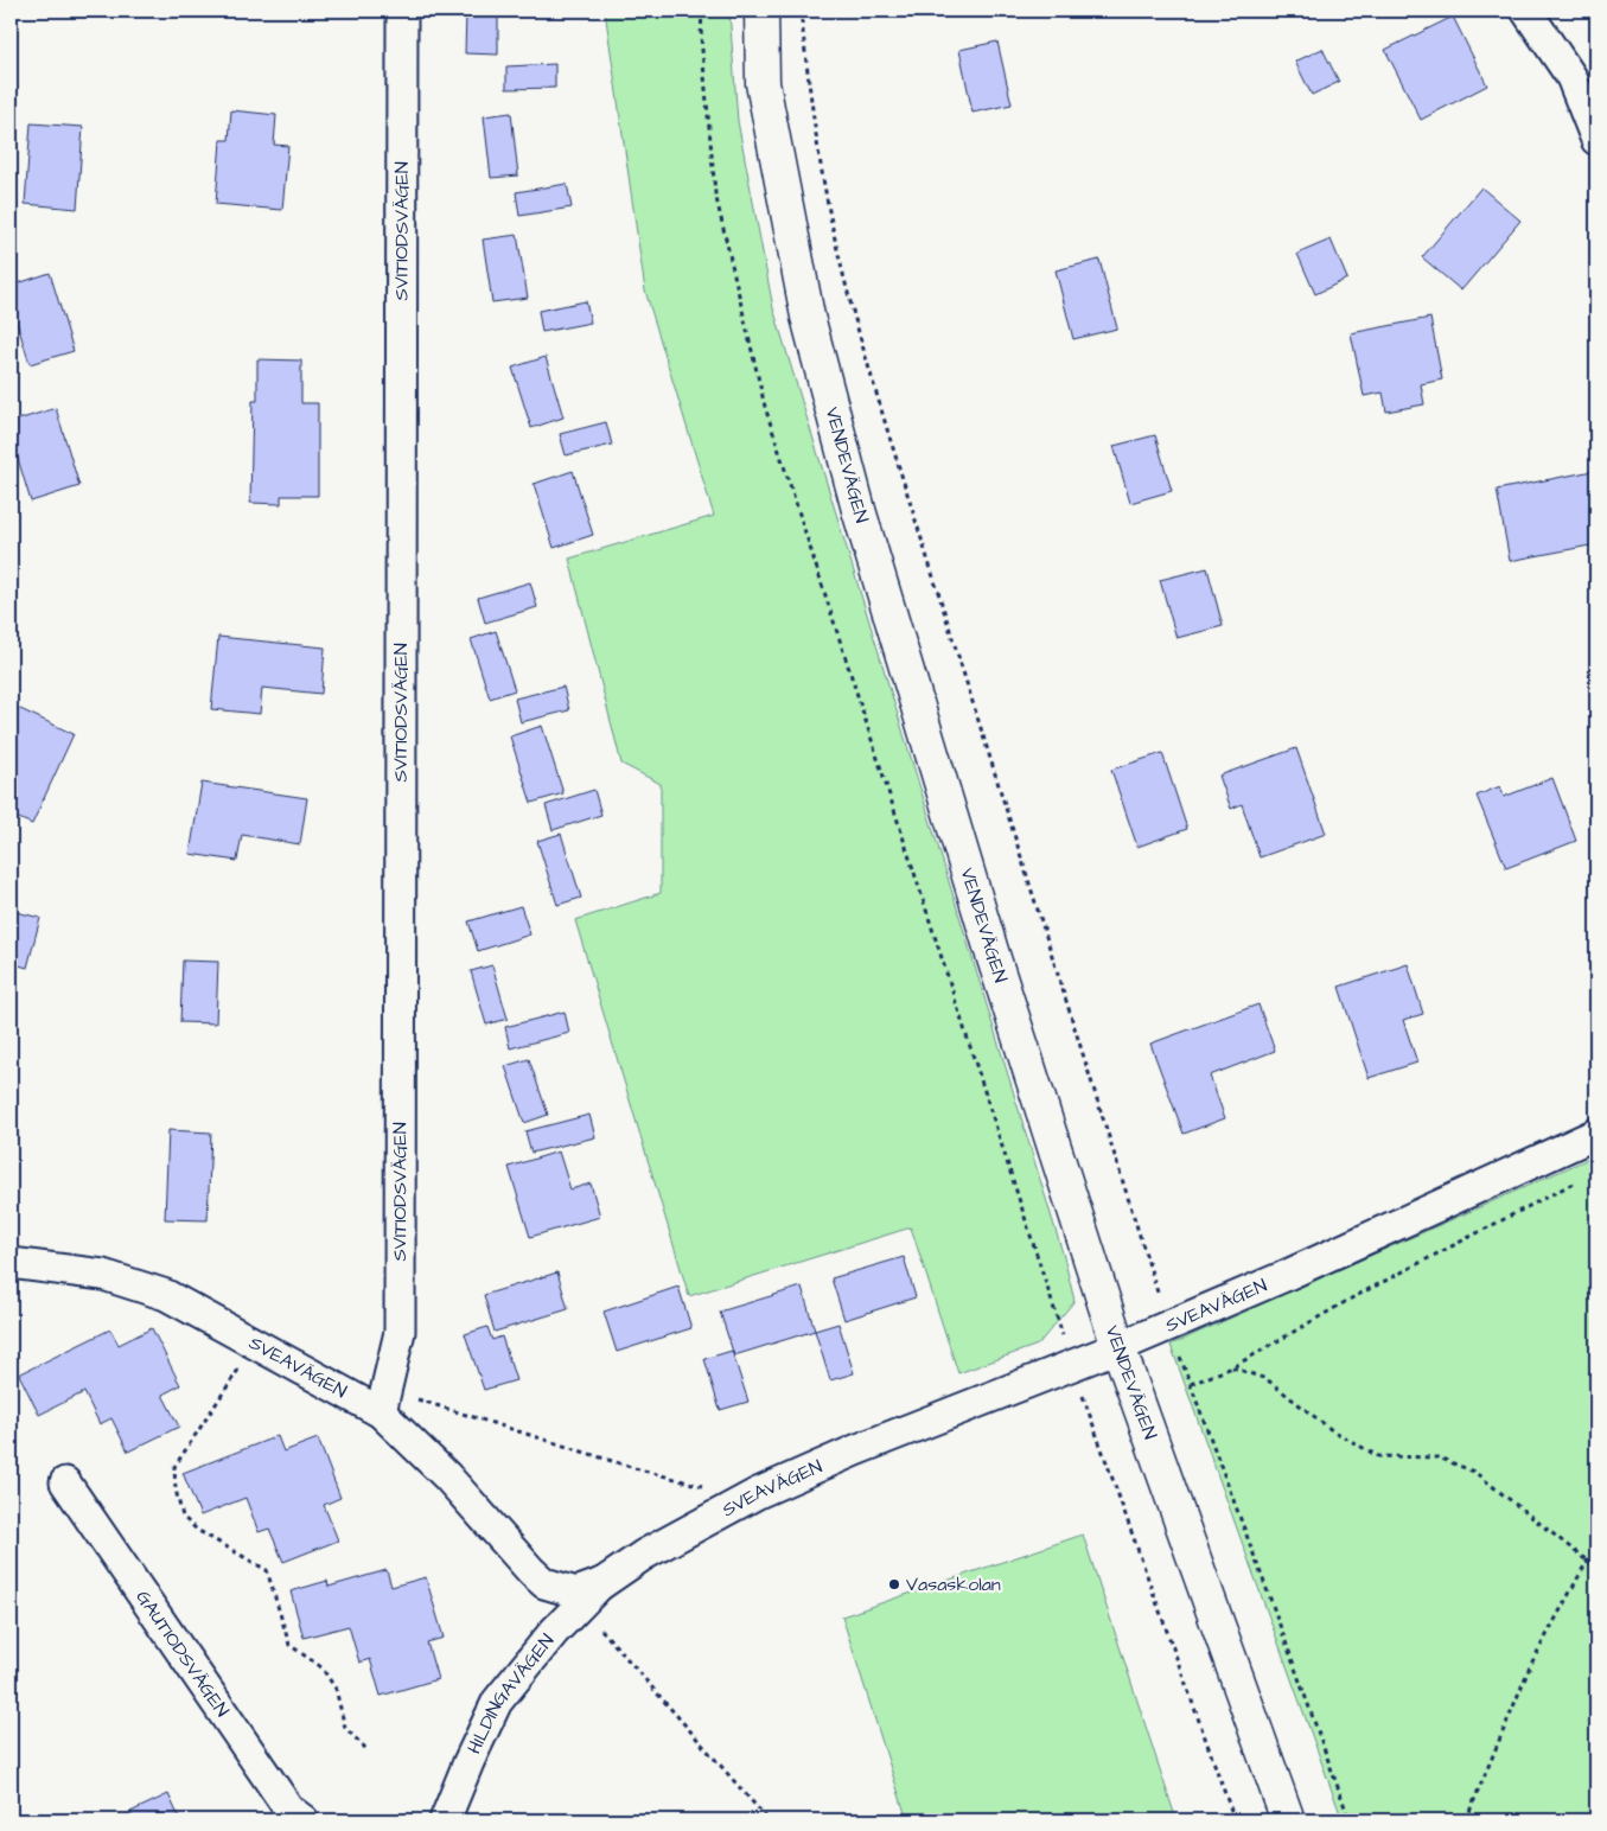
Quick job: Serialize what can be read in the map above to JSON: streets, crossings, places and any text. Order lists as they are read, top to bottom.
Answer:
{
  "streets": {
    "street": [
      "SVITIODSVÄGEN",
      "VENDEVÄGEN",
      "SVEAVÄGEN",
      "GAUTIODSVÄGEN",
      "HILDINGAVÄGEN"
    ]
  },
  "crossings": [
    ["SVITIODSVÄGEN", "SVEAVÄGEN"],
    ["VENDEVÄGEN", "SVEAVÄGEN"],
    ["SVEAVÄGEN", "HILDINGAVÄGEN"]
  ],
  "places": ["Vasaskolan"]
}
